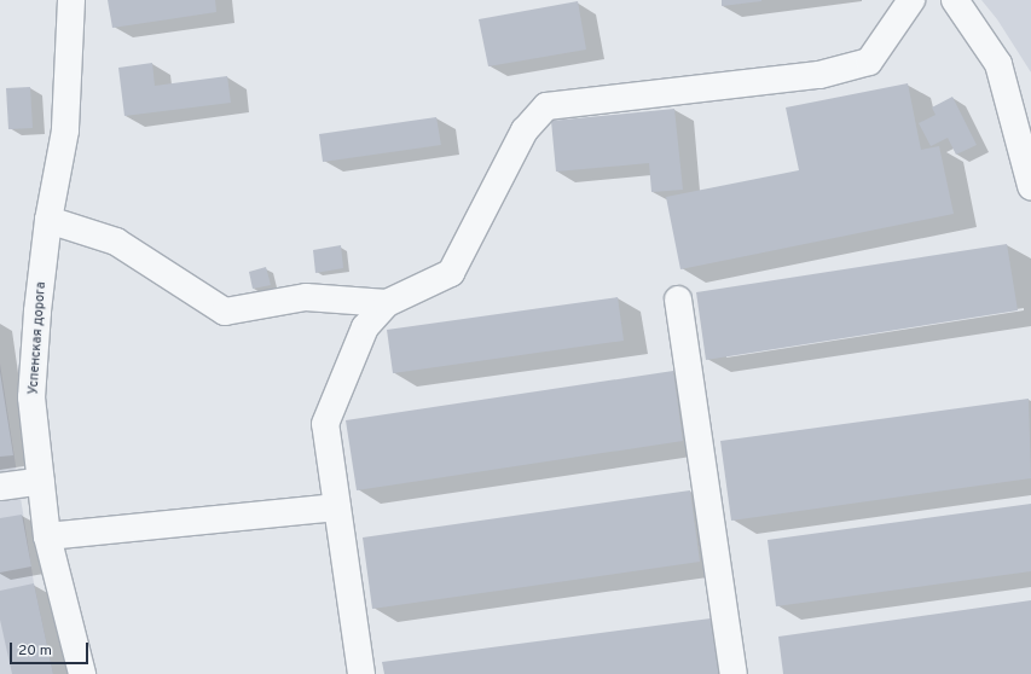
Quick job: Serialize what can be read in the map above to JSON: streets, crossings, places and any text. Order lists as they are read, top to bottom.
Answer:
{
  "streets": {
    "street": ["Успенская дорога"]
  },
  "scale_bar": "20 m"
}
